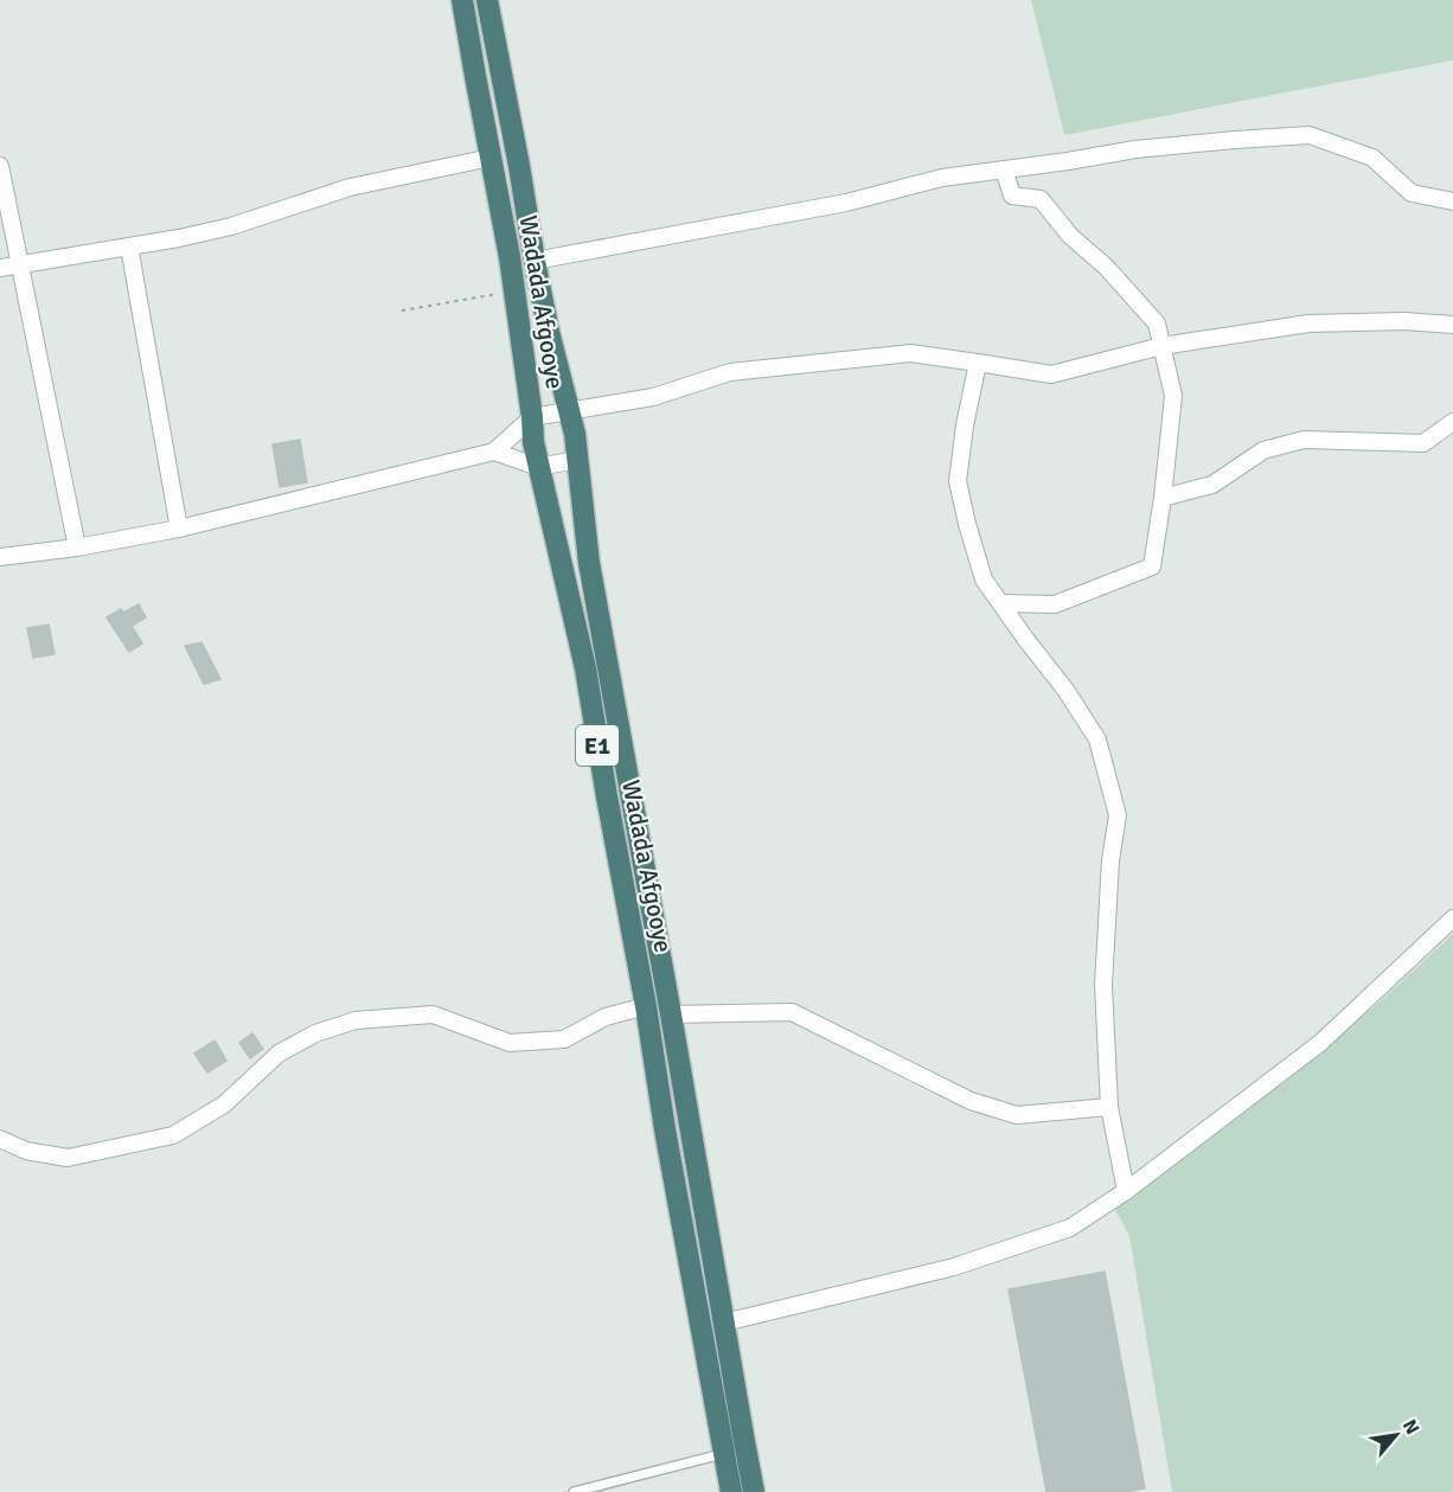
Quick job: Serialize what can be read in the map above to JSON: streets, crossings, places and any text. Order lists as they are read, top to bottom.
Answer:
{
  "streets": {
    "highway": ["Wadada Afgooye", "E1"]
  },
  "north": "top right"
}
